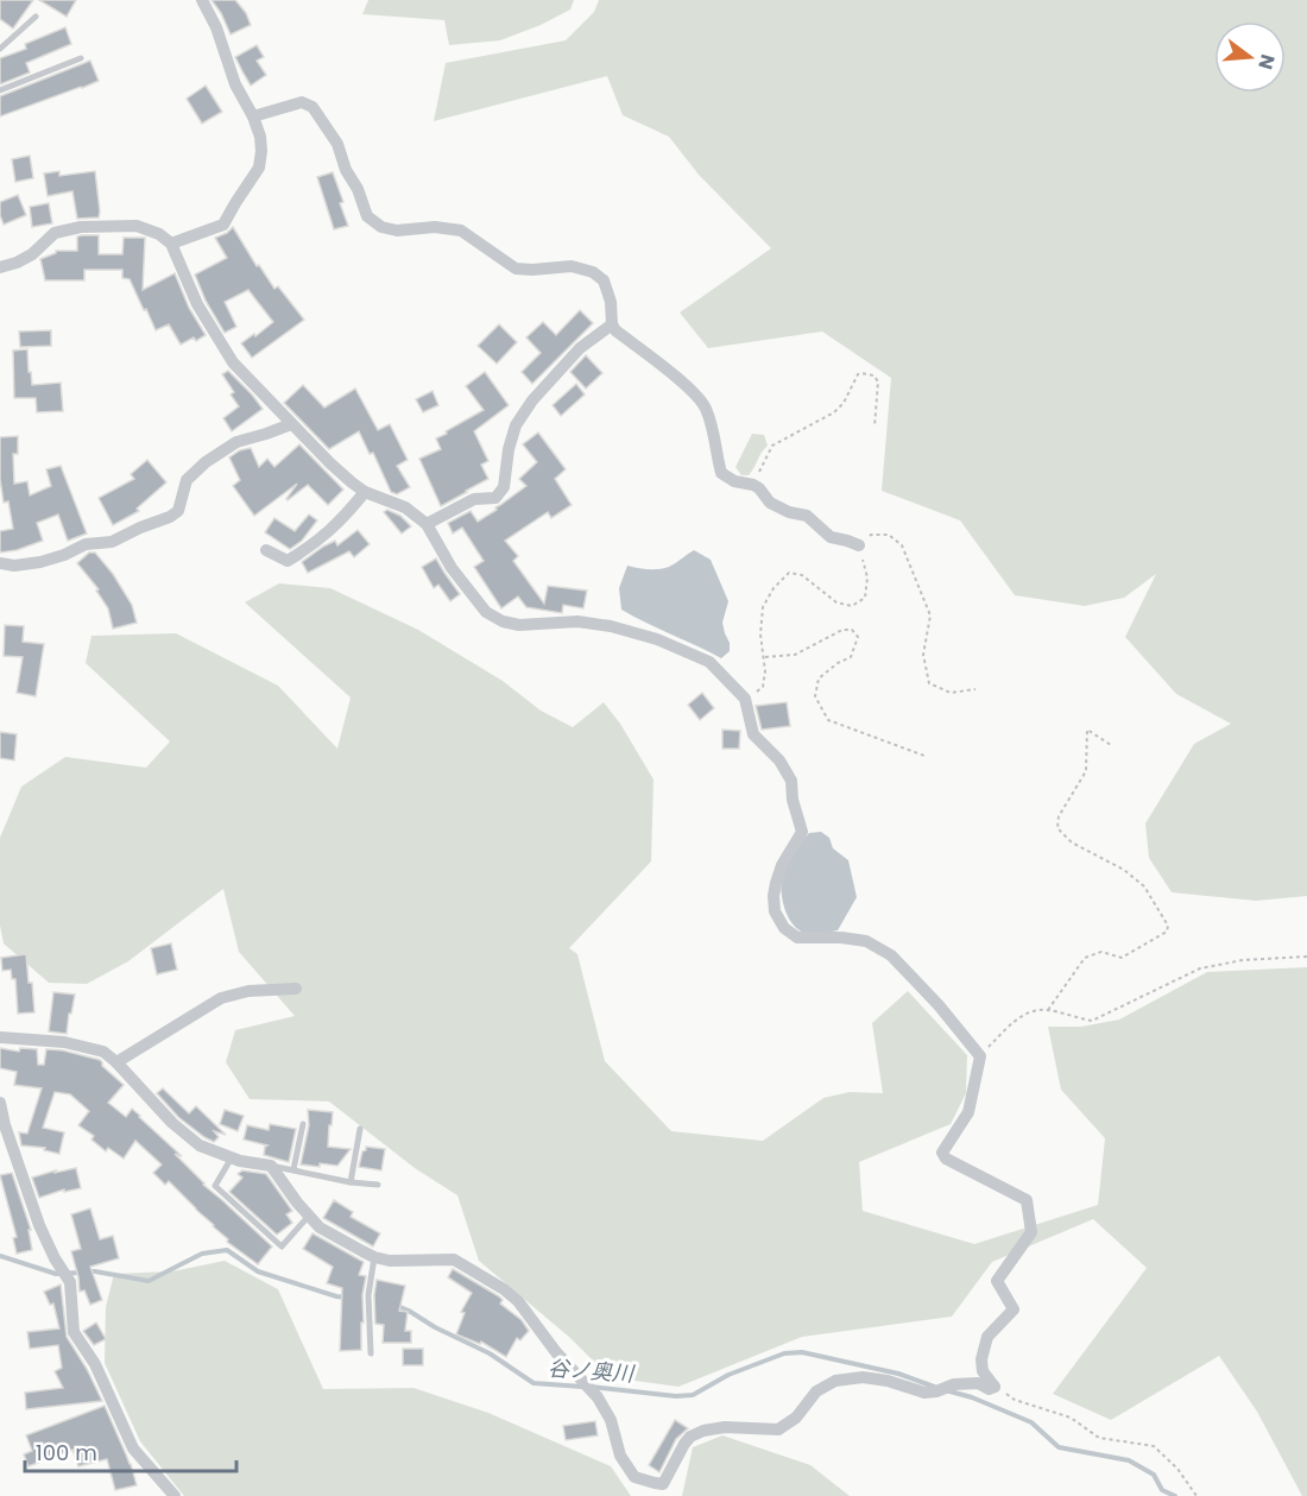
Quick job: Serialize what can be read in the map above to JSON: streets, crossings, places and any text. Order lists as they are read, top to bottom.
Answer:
{
  "water": ["谷ノ奥川"],
  "scale_bar": "100 m",
  "north": "right"
}
